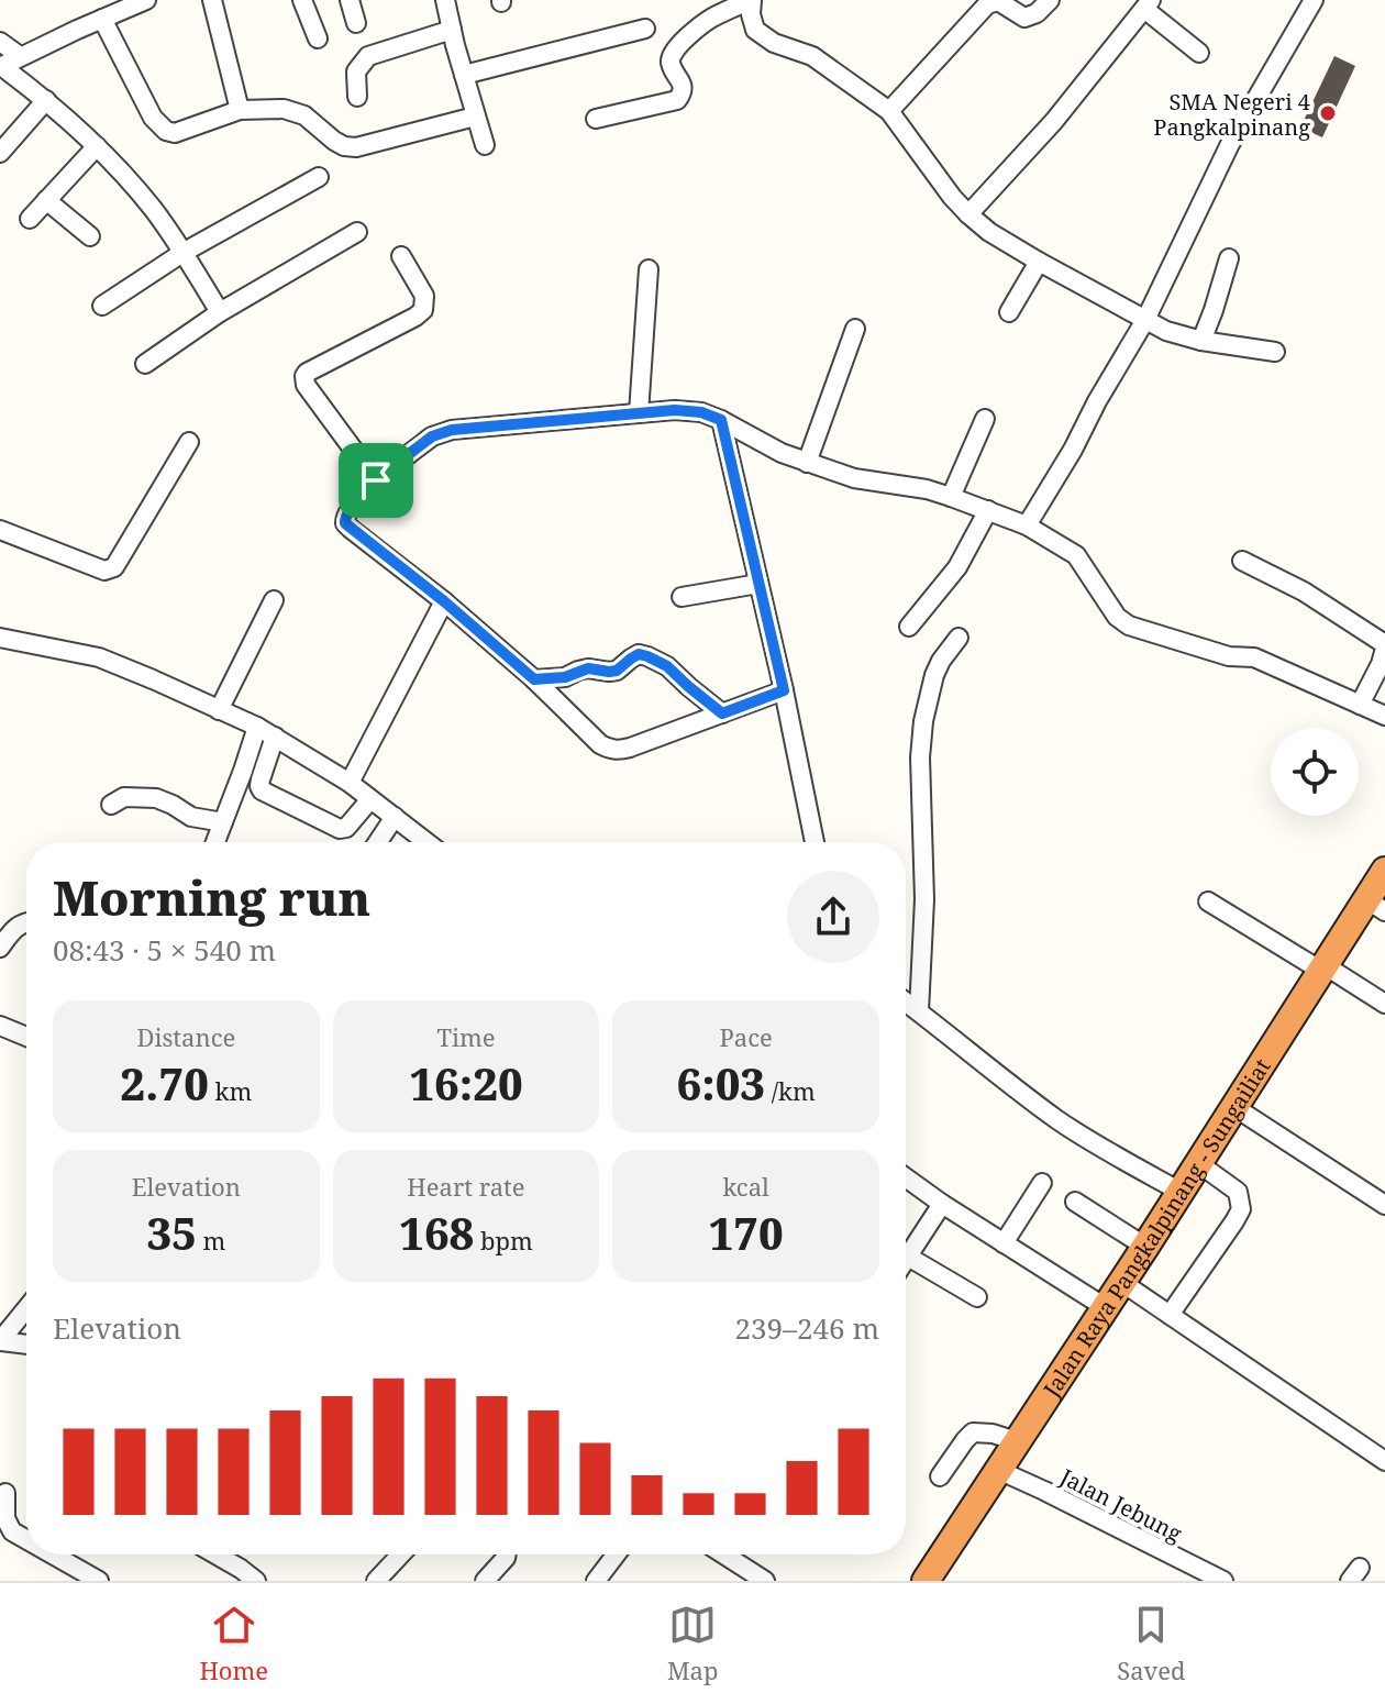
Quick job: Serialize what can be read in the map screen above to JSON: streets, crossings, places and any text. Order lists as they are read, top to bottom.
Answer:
{
  "streets": {
    "highway": ["Jalan Raya Pangkalpinang - Sungailiat"],
    "street": ["Jalan Jebung"]
  },
  "crossings": [
    ["Jalan Raya Pangkalpinang - Sungailiat", "Jalan Jebung"]
  ],
  "places": ["SMA Negeri 4 Pangkalpinang"],
  "page": {
    "heading": ["Morning run", "08:43 · 5 × 540 m"],
    "stats": [
      ["Distance", "2.70 km"],
      ["Time", "16:20"],
      ["Pace", "6:03 /km"],
      ["Elevation", "35 m"],
      ["Heart rate", "168 bpm"],
      ["kcal", "170"]
    ],
    "chart": ["Elevation", "239–246 m"],
    "tabs": ["Home", "Map", "Saved"]
  }
}
